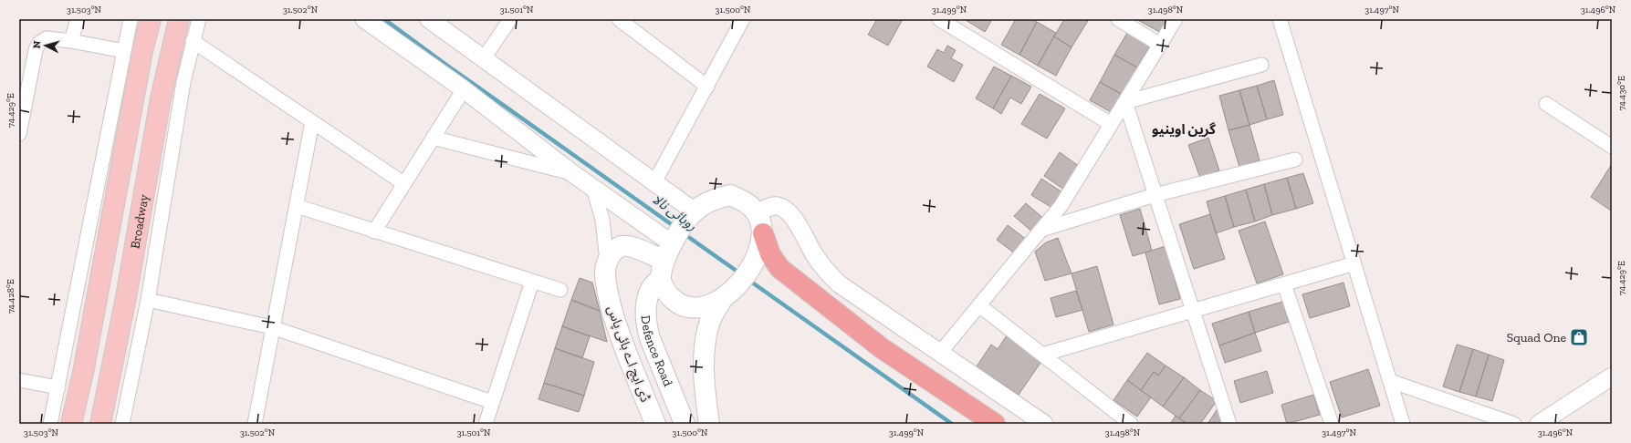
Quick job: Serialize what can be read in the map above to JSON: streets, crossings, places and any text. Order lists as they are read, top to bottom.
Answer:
{
  "streets": {
    "main road": ["Broadway", "Defence Road", "ڈی ایچ اے بائی پاس"]
  },
  "districts": ["گرین اوینیو"],
  "water": ["روہائی نالا"],
  "places": {
    "shop": ["Squad One"]
  },
  "north": "left",
  "coordinates": [
    "31.503°N",
    "31.502°N",
    "31.501°N",
    "31.500°N",
    "31.499°N",
    "31.498°N",
    "31.497°N",
    "31.496°N",
    "74.430°E",
    "74.429°E",
    "74.428°E"
  ]
}
